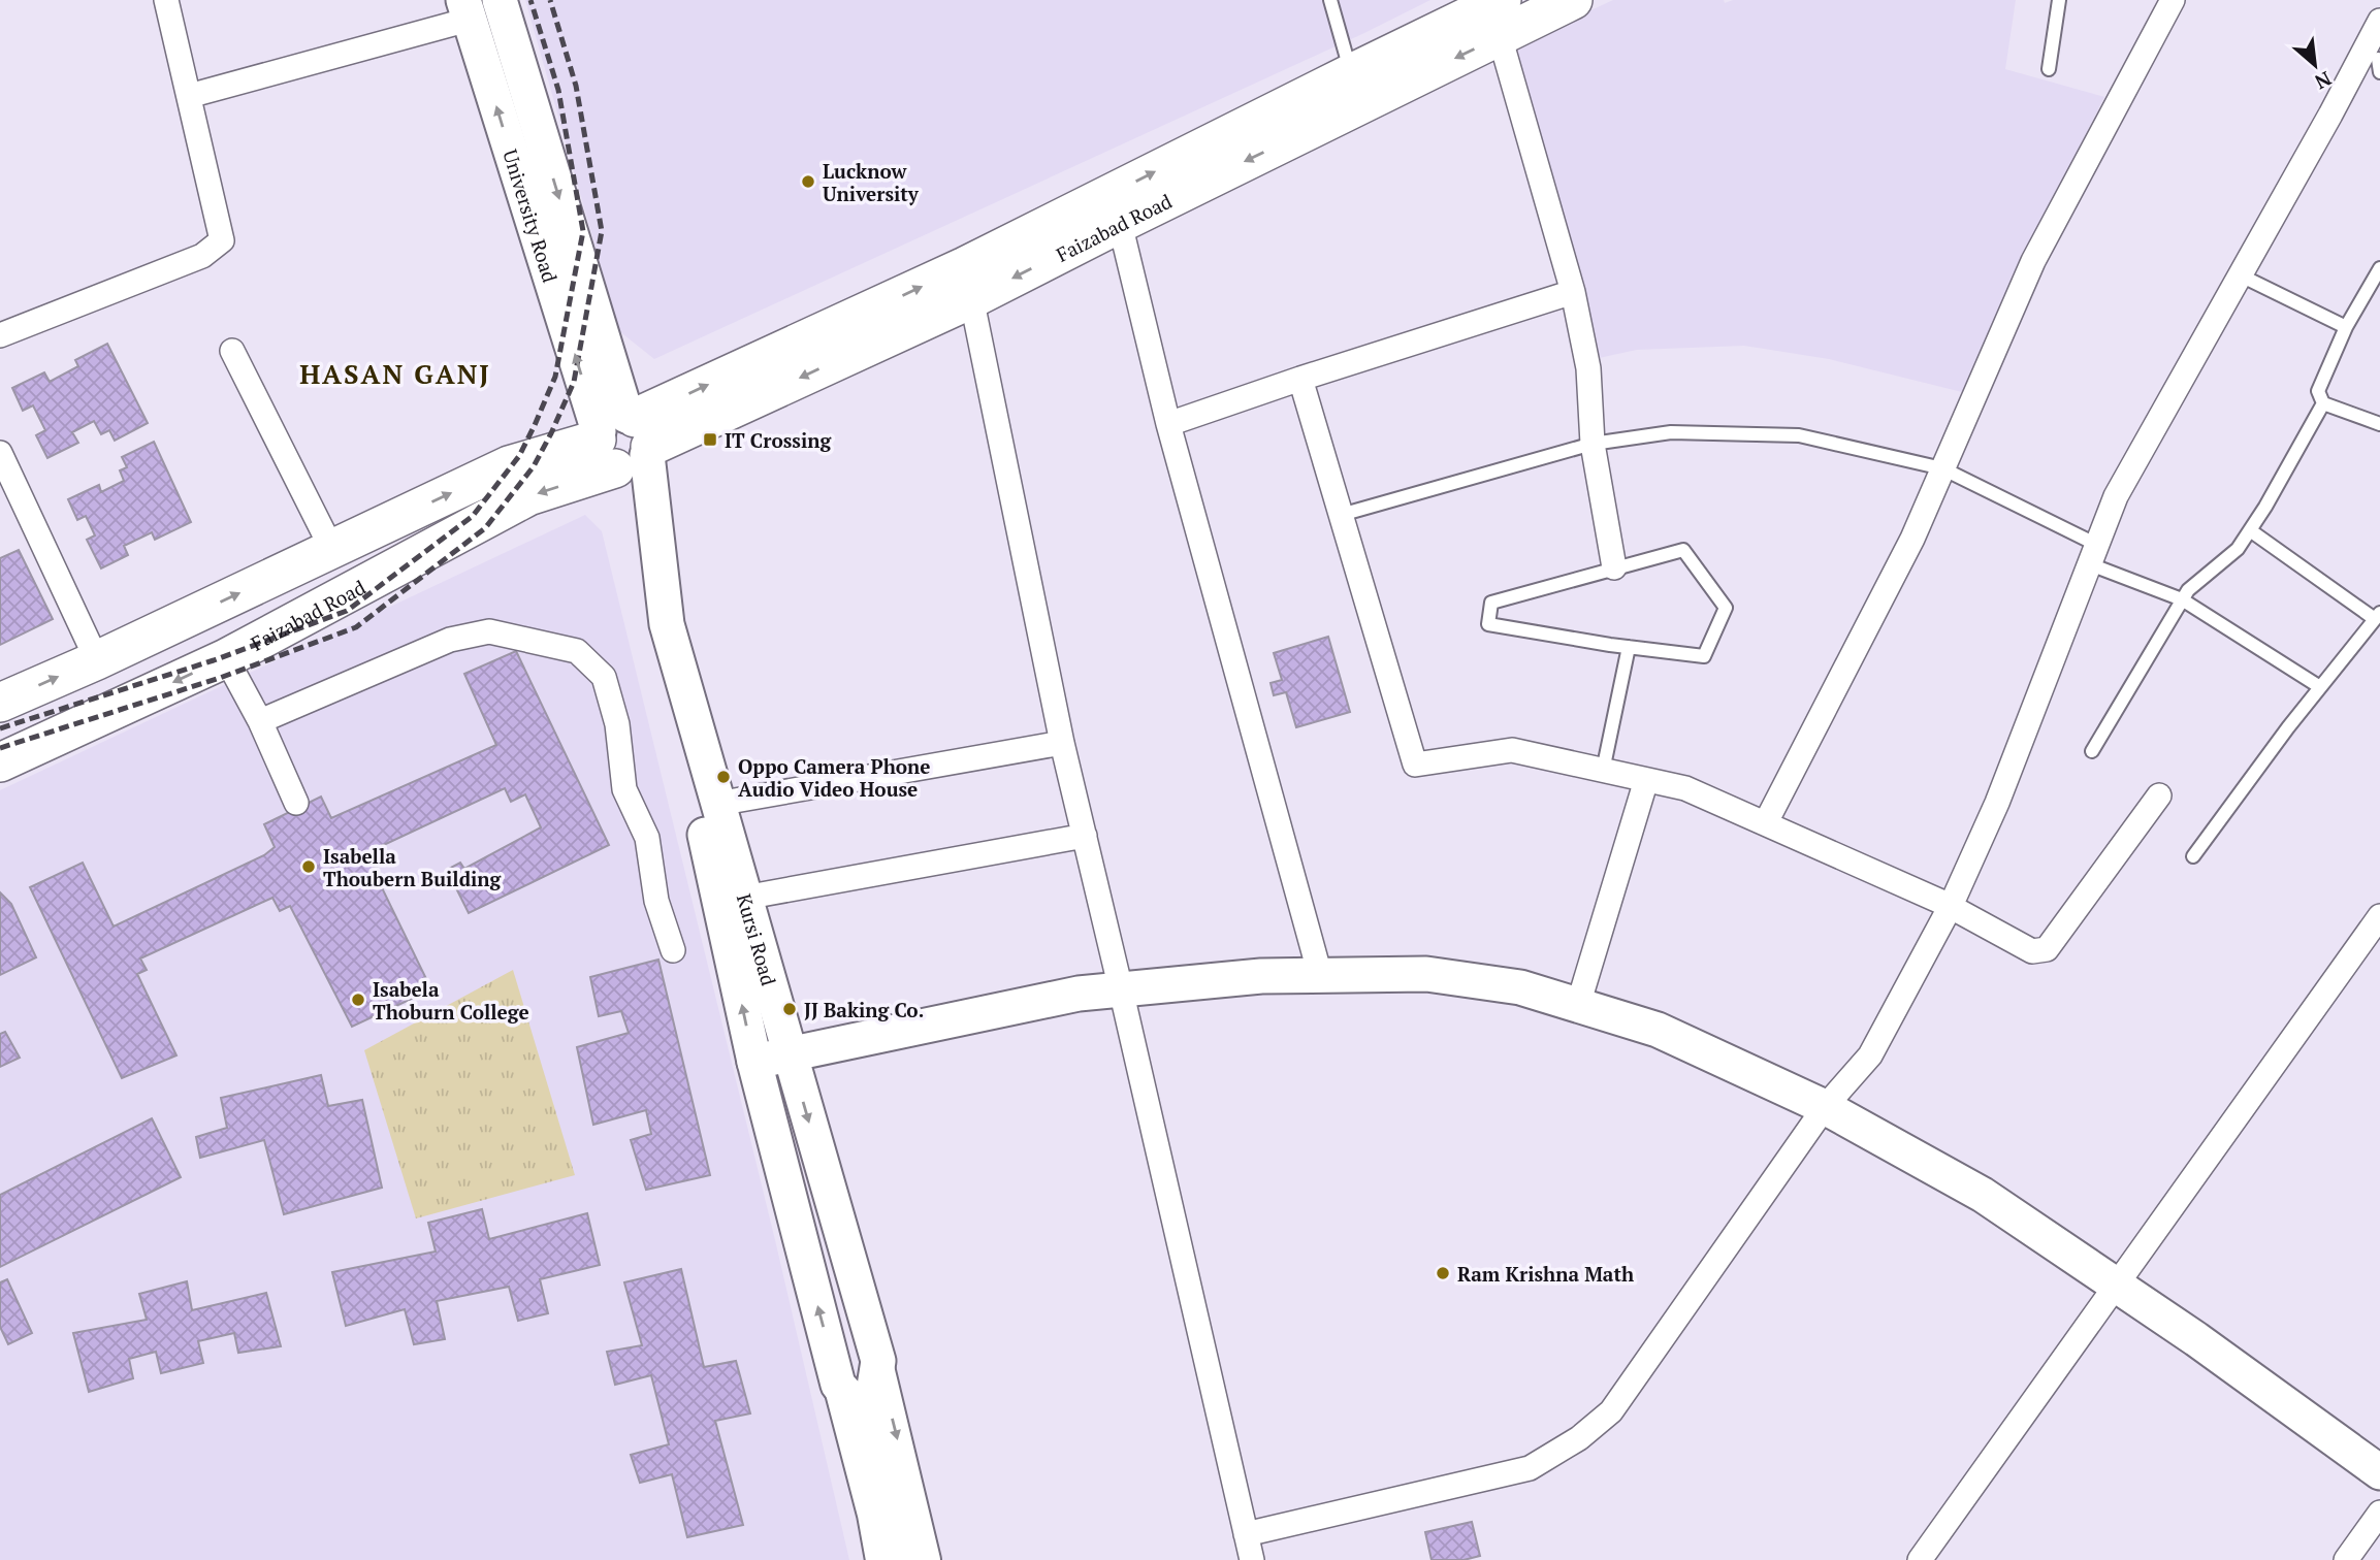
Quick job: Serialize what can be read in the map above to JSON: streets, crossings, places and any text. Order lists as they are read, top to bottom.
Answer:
{
  "streets": {
    "main road": ["University Road", "Faizabad Road", "Kursi Road"]
  },
  "crossings": [
    ["University Road", "Faizabad Road"],
    ["University Road", "Kursi Road"],
    ["Faizabad Road", "Kursi Road"]
  ],
  "districts": ["HASAN GANJ"],
  "places": {
    "other": [
      "Lucknow University",
      "Oppo Camera Phone Audio Video House",
      "Isabella Thoubern Building",
      "Isabela Thoburn College",
      "JJ Baking Co.",
      "Ram Krishna Math"
    ],
    "transit": ["IT Crossing"]
  },
  "north": "bottom right"
}
